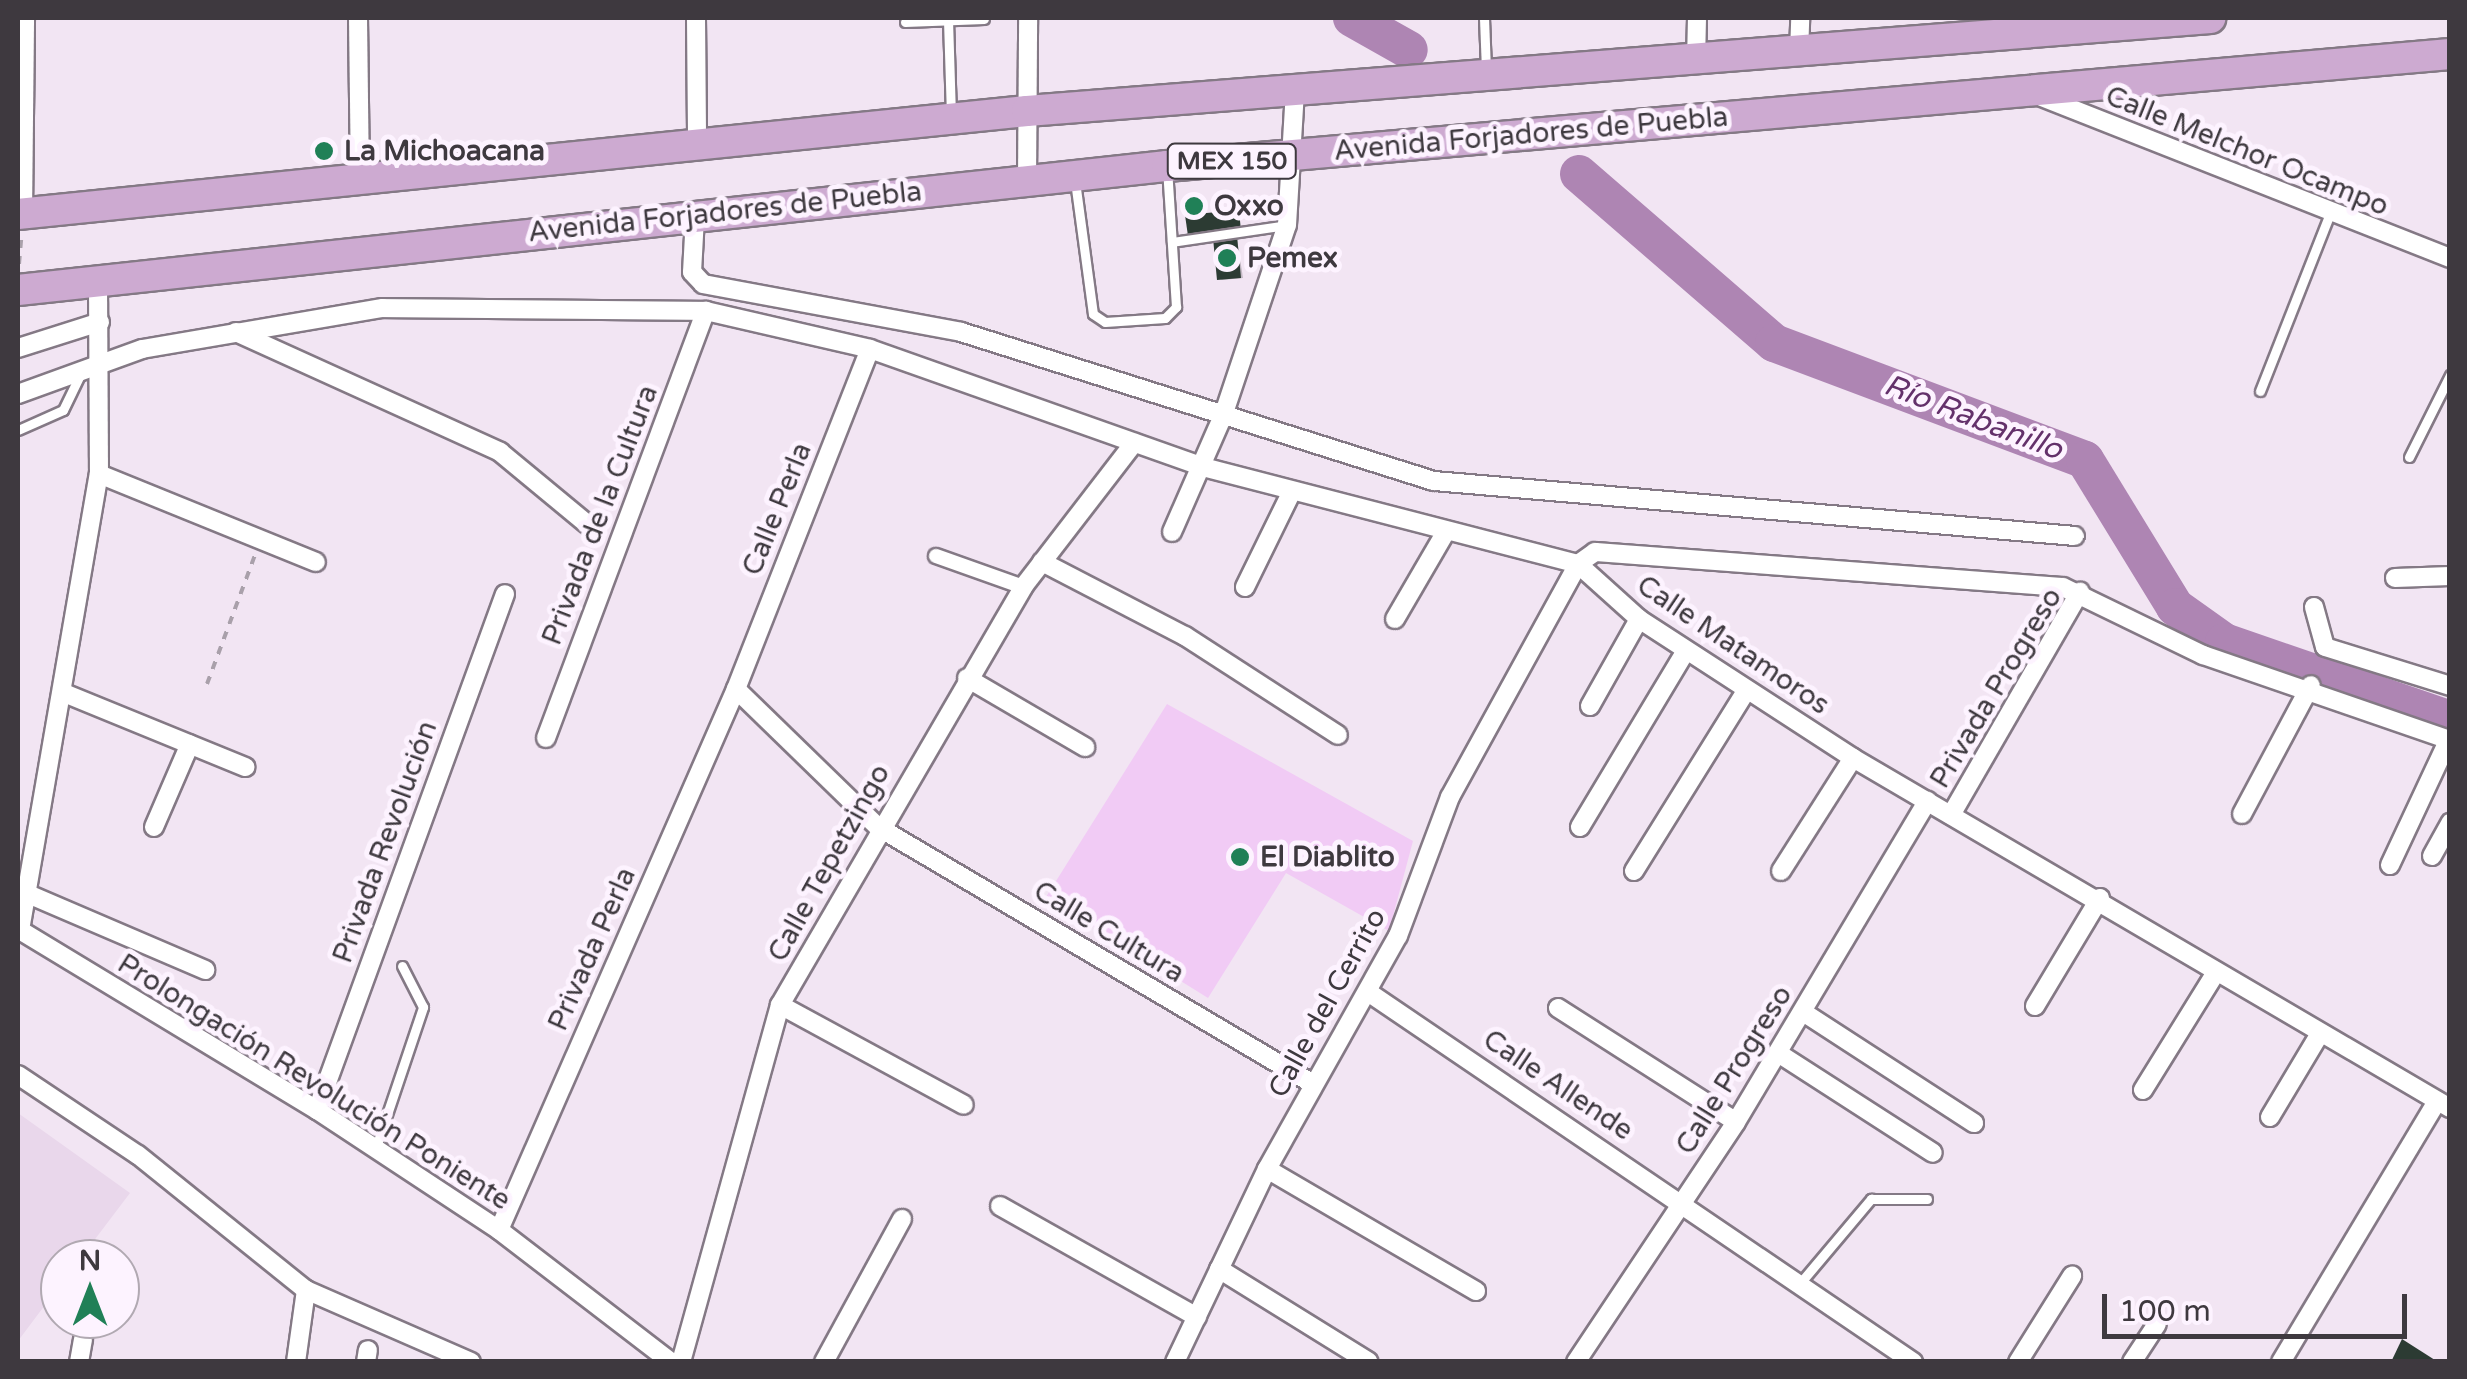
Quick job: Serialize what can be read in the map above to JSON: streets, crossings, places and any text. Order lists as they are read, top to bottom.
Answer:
{
  "streets": {
    "main road": ["Avenida Forjadores de Puebla", "MEX 150"],
    "street": [
      "Calle Melchor Ocampo",
      "Calle Perla",
      "Privada de la Cultura",
      "Calle Matamoros",
      "Privada Progreso",
      "Privada Revolución",
      "Calle Tepetzingo",
      "Calle Cultura",
      "Privada Perla",
      "Calle del Cerrito",
      "Calle Progreso",
      "Prolongación Revolución Poniente",
      "Calle Allende"
    ]
  },
  "crossings": [
    ["Avenida Forjadores de Puebla", "Calle Melchor Ocampo"],
    ["Calle Perla", "Calle Matamoros"],
    ["Calle Perla", "Calle Cultura"],
    ["Calle Perla", "Privada Perla"],
    ["Privada de la Cultura", "Calle Matamoros"],
    ["Calle Matamoros", "Privada Progreso"],
    ["Calle Matamoros", "Calle Tepetzingo"],
    ["Calle Matamoros", "Calle del Cerrito"],
    ["Calle Matamoros", "Calle Progreso"],
    ["Privada Revolución", "Prolongación Revolución Poniente"],
    ["Calle Tepetzingo", "Calle Cultura"],
    ["Calle Tepetzingo", "Prolongación Revolución Poniente"],
    ["Calle Cultura", "Privada Perla"],
    ["Calle Cultura", "Calle del Cerrito"],
    ["Privada Perla", "Prolongación Revolución Poniente"],
    ["Calle del Cerrito", "Calle Allende"],
    ["Calle Progreso", "Calle Allende"]
  ],
  "water": ["Río Rabanillo"],
  "places": [
    "La Michoacana",
    "Oxxo",
    "Pemex",
    "El Diablito"
  ],
  "scale_bar": "100 m",
  "north": "top"
}
